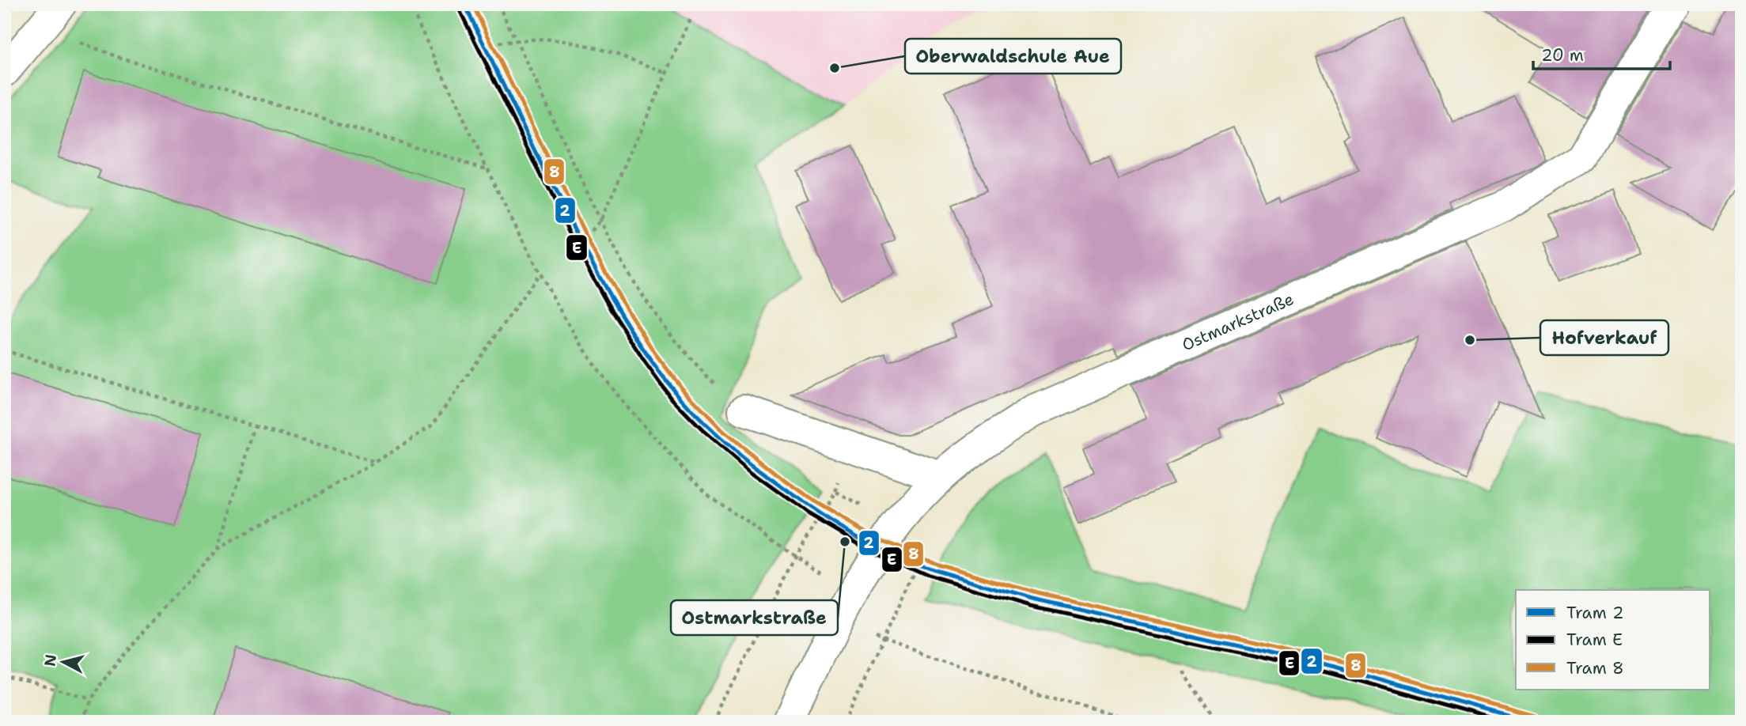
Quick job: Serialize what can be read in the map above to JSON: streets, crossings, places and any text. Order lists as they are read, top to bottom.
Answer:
{
  "streets": {
    "street": ["Ostmarkstraße"]
  },
  "places": ["Oberwaldschule Aue", "Hofverkauf", "Ostmarkstraße"],
  "lines": ["tram line 2", "tram line 8", "tram line E"],
  "legend": ["Tram 2", "Tram E", "Tram 8"],
  "scale_bar": "20 m",
  "north": "left"
}
